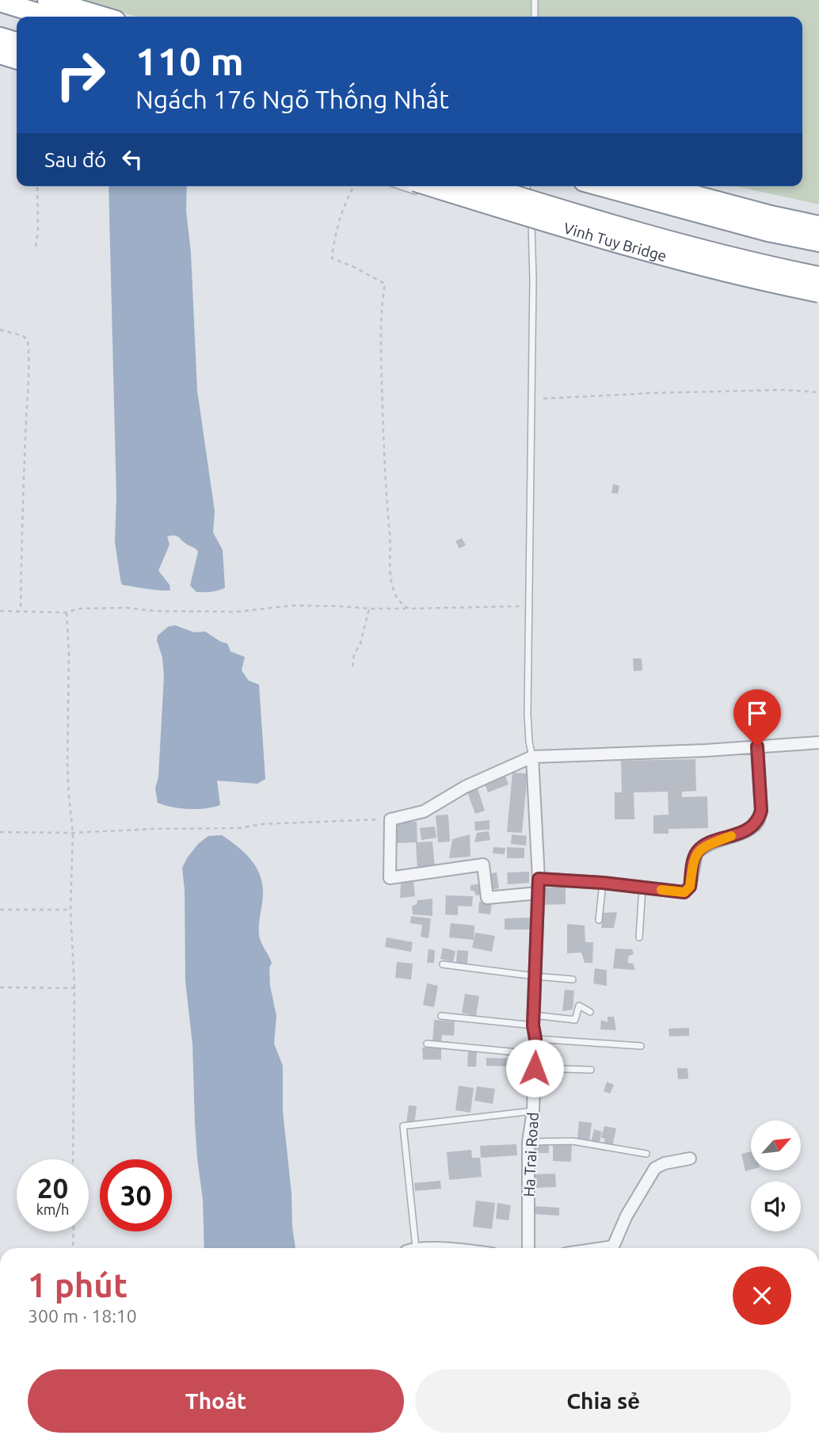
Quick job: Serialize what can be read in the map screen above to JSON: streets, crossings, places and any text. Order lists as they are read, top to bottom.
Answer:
{
  "streets": {
    "highway": ["Vinh Tuy Bridge"],
    "street": ["Ha Trai Road"]
  },
  "north": "top right",
  "page": {
    "turn": ["110 m", "Ngách 176 Ngõ Thống Nhất"],
    "then": "Sau đó",
    "speed": "20 km/h",
    "limit": "30",
    "heading": ["1 phút", "300 m · 18:10"],
    "buttons": ["Thoát", "Chia sẻ"]
  }
}
